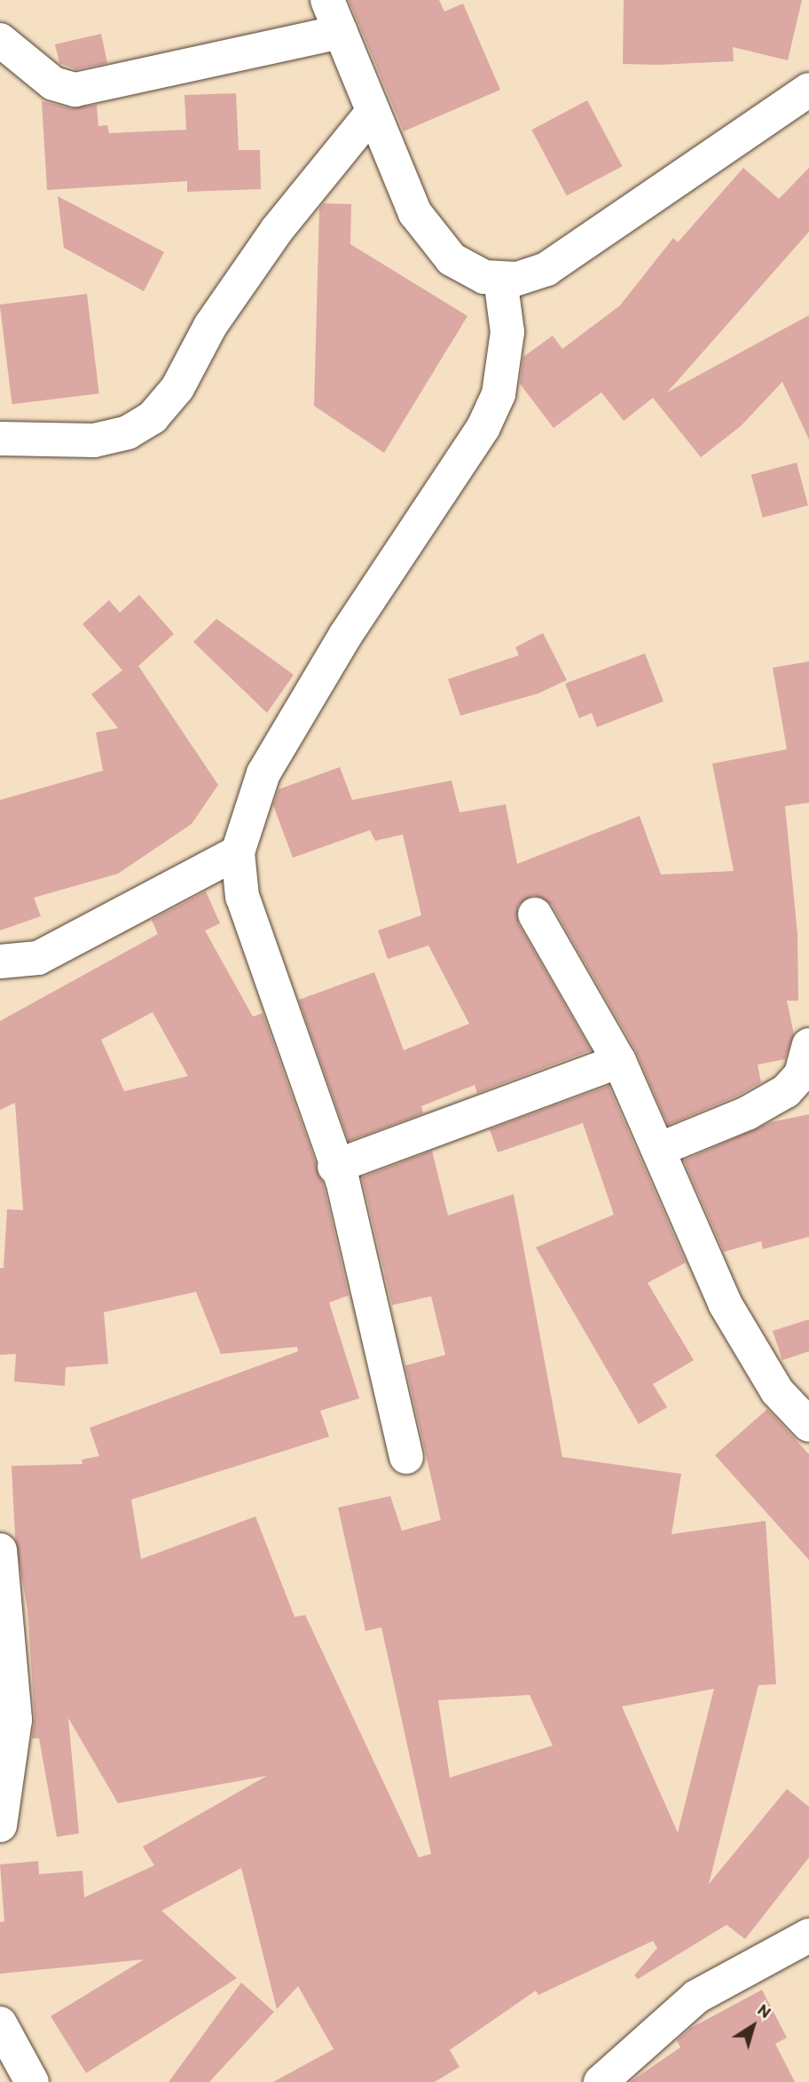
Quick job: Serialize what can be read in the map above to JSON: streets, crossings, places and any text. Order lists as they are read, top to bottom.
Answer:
{
  "north": "top right"
}
